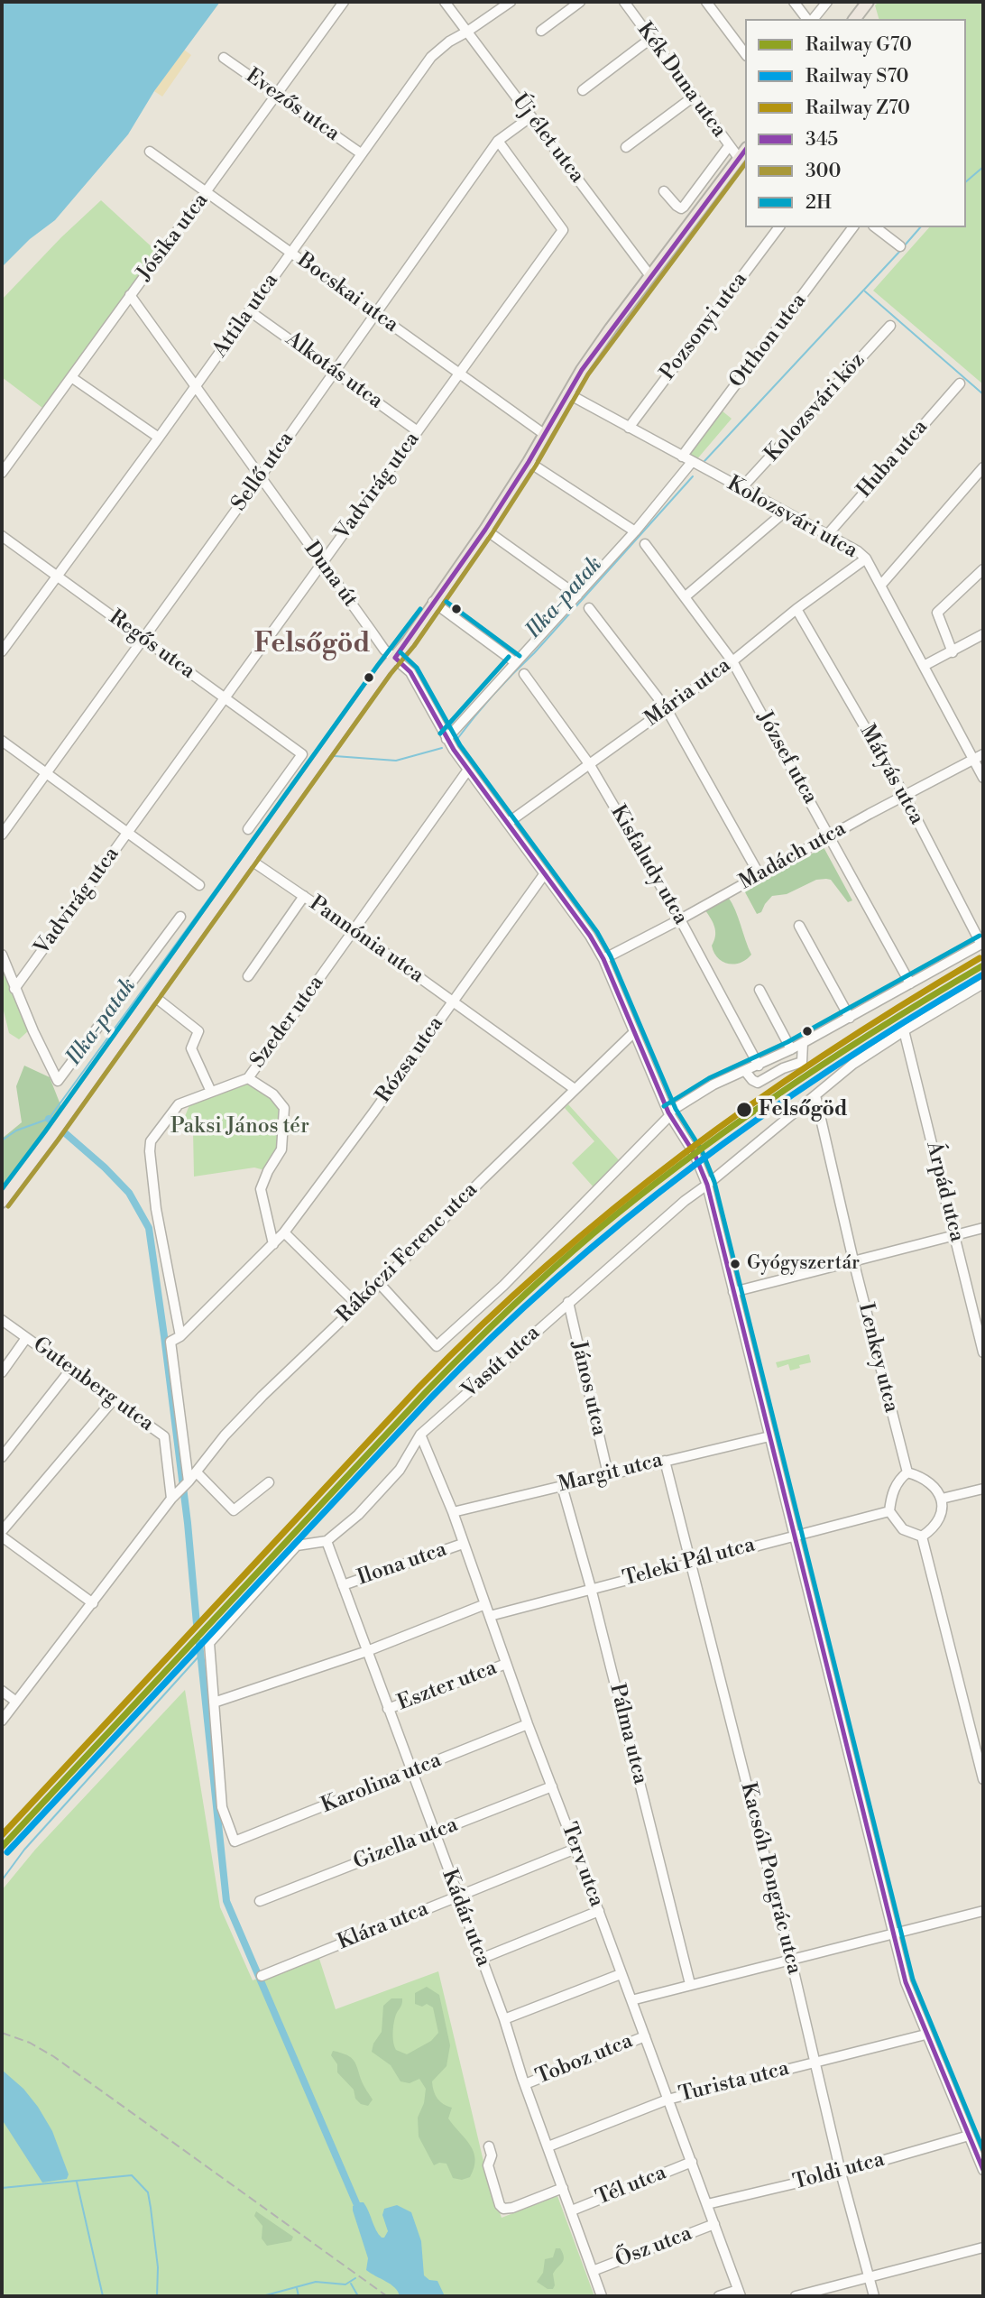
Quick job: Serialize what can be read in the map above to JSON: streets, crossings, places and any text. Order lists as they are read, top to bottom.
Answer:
{
  "streets": {
    "street": [
      "Kék Duna utca",
      "Evezős utca",
      "Új élet utca",
      "Jósika utca",
      "Bocskai utca",
      "Attila utca",
      "Pozsonyi utca",
      "Otthon utca",
      "Alkotás utca",
      "Kolozsvári köz",
      "Huba utca",
      "Sellő utca",
      "Vadvirág utca",
      "Kolozsvári utca",
      "Duna út",
      "Regős utca",
      "Mária utca",
      "József utca",
      "Mátyás utca",
      "Madách utca",
      "Kisfaludy utca",
      "Pannónia utca",
      "Szeder utca",
      "Rózsa utca",
      "Árpád utca",
      "Rákóczi Ferenc utca",
      "Lenkey utca",
      "Vasút utca",
      "Gutenberg utca",
      "János utca",
      "Margit utca",
      "Teleki Pál utca",
      "Ilona utca",
      "Eszter utca",
      "Pálma utca",
      "Karolina utca",
      "Gizella utca",
      "Terv utca",
      "Kacsóh Pongrác utca",
      "Kádár utca",
      "Klára utca",
      "Toboz utca",
      "Turista utca",
      "Toldi utca",
      "Tél utca",
      "Ősz utca"
    ]
  },
  "crossings": [
    ["Evezős utca", "Jósika utca"],
    ["Evezős utca", "Attila utca"],
    ["Új élet utca", "Attila utca"],
    ["Új élet utca", "Sellő utca"],
    ["Jósika utca", "Bocskai utca"],
    ["Jósika utca", "Duna út"],
    ["Bocskai utca", "Attila utca"],
    ["Bocskai utca", "Sellő utca"],
    ["Bocskai utca", "Vadvirág utca"],
    ["Attila utca", "Alkotás utca"],
    ["Attila utca", "Duna út"],
    ["Attila utca", "Regős utca"],
    ["Pozsonyi utca", "Kolozsvári utca"],
    ["Otthon utca", "Kolozsvári utca"],
    ["Alkotás utca", "Sellő utca"],
    ["Alkotás utca", "Vadvirág utca"],
    ["Kolozsvári köz", "Kolozsvári utca"],
    ["Huba utca", "Kolozsvári utca"],
    ["Sellő utca", "Vadvirág utca"],
    ["Sellő utca", "Duna út"],
    ["Sellő utca", "Regős utca"],
    ["Vadvirág utca", "Duna út"],
    ["Vadvirág utca", "Regős utca"],
    ["Kolozsvári utca", "Mária utca"],
    ["Kolozsvári utca", "Madách utca"],
    ["Duna út", "Mária utca"],
    ["Duna út", "Madách utca"],
    ["Duna út", "Szeder utca"],
    ["Duna út", "Rózsa utca"],
    ["Duna út", "Rákóczi Ferenc utca"],
    ["Duna út", "Vasút utca"],
    ["Duna út", "Margit utca"],
    ["Duna út", "Teleki Pál utca"],
    ["Duna út", "Turista utca"],
    ["Duna út", "Toldi utca"],
    ["Mária utca", "József utca"],
    ["Mária utca", "Mátyás utca"],
    ["Mária utca", "Kisfaludy utca"],
    ["József utca", "Madách utca"],
    ["Mátyás utca", "Madách utca"],
    ["Madách utca", "Kisfaludy utca"],
    ["Pannónia utca", "Szeder utca"],
    ["Pannónia utca", "Rózsa utca"],
    ["Pannónia utca", "Rákóczi Ferenc utca"],
    ["Szeder utca", "Rózsa utca"],
    ["Árpád utca", "Vasút utca"],
    ["Rákóczi Ferenc utca", "Gutenberg utca"],
    ["Lenkey utca", "Vasút utca"],
    ["Lenkey utca", "Teleki Pál utca"],
    ["Vasút utca", "János utca"],
    ["Vasút utca", "Karolina utca"],
    ["Vasút utca", "Terv utca"],
    ["Vasút utca", "Kádár utca"],
    ["János utca", "Margit utca"],
    ["Margit utca", "Pálma utca"],
    ["Margit utca", "Terv utca"],
    ["Margit utca", "Kacsóh Pongrác utca"],
    ["Teleki Pál utca", "Pálma utca"],
    ["Teleki Pál utca", "Terv utca"],
    ["Teleki Pál utca", "Kacsóh Pongrác utca"],
    ["Ilona utca", "Terv utca"],
    ["Ilona utca", "Kádár utca"],
    ["Eszter utca", "Terv utca"],
    ["Eszter utca", "Kádár utca"],
    ["Karolina utca", "Terv utca"],
    ["Karolina utca", "Kádár utca"],
    ["Gizella utca", "Terv utca"],
    ["Gizella utca", "Kádár utca"],
    ["Terv utca", "Klára utca"],
    ["Terv utca", "Toboz utca"],
    ["Terv utca", "Turista utca"],
    ["Terv utca", "Toldi utca"],
    ["Terv utca", "Tél utca"],
    ["Terv utca", "Ősz utca"],
    ["Kacsóh Pongrác utca", "Turista utca"],
    ["Kacsóh Pongrác utca", "Toldi utca"],
    ["Kádár utca", "Klára utca"],
    ["Kádár utca", "Toboz utca"],
    ["Kádár utca", "Turista utca"],
    ["Kádár utca", "Tél utca"],
    ["Kádár utca", "Ősz utca"]
  ],
  "districts": ["Felsőgöd"],
  "water": ["Ilka-patak"],
  "parks": ["Paksi János tér"],
  "places": ["Felsőgöd", "Gyógyszertár"],
  "lines": [
    "transit line 345",
    "transit line 300",
    "transit line 2H",
    "rail line Z70",
    "rail line G70",
    "rail line S70"
  ],
  "legend": [
    "Railway G70",
    "Railway S70",
    "Railway Z70",
    "345",
    "300",
    "2H"
  ]
}
